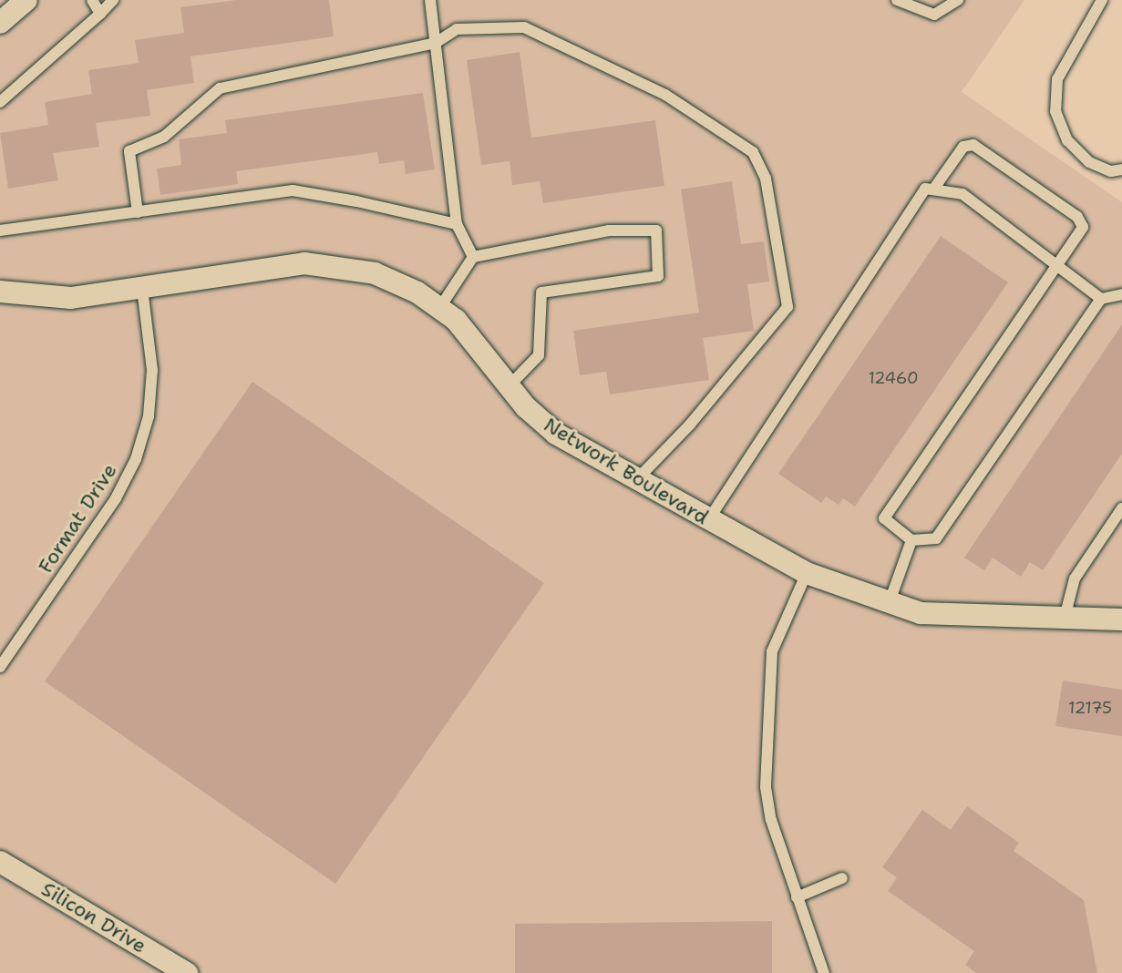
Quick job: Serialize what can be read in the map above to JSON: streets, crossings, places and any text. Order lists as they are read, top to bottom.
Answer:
{
  "streets": {
    "street": ["Network Boulevard", "Silicon Drive"],
    "lane": ["Format Drive"]
  },
  "crossings": [
    ["Network Boulevard", "Format Drive"]
  ],
  "house_numbers": ["12460", "12175"]
}
